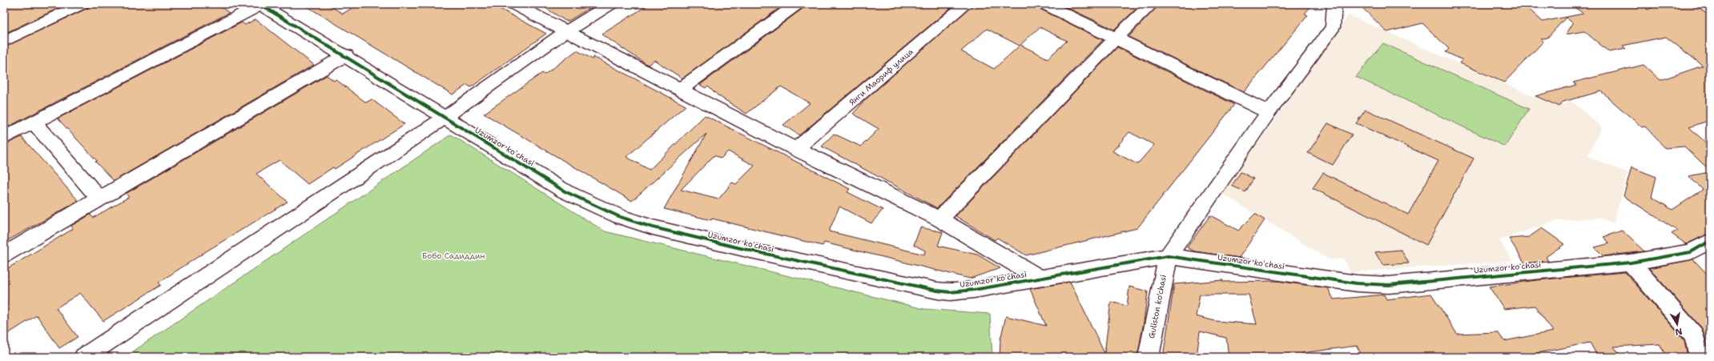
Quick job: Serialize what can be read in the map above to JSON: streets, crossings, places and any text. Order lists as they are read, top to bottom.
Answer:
{
  "streets": {
    "street": ["Янги Маориф улица", "Uzumzor koʻchasi", "Guliston ko'chasi"]
  },
  "crossings": [
    ["Uzumzor koʻchasi", "Guliston ko'chasi"]
  ],
  "parks": ["Бобо Садиддин"],
  "north": "bottom"
}
